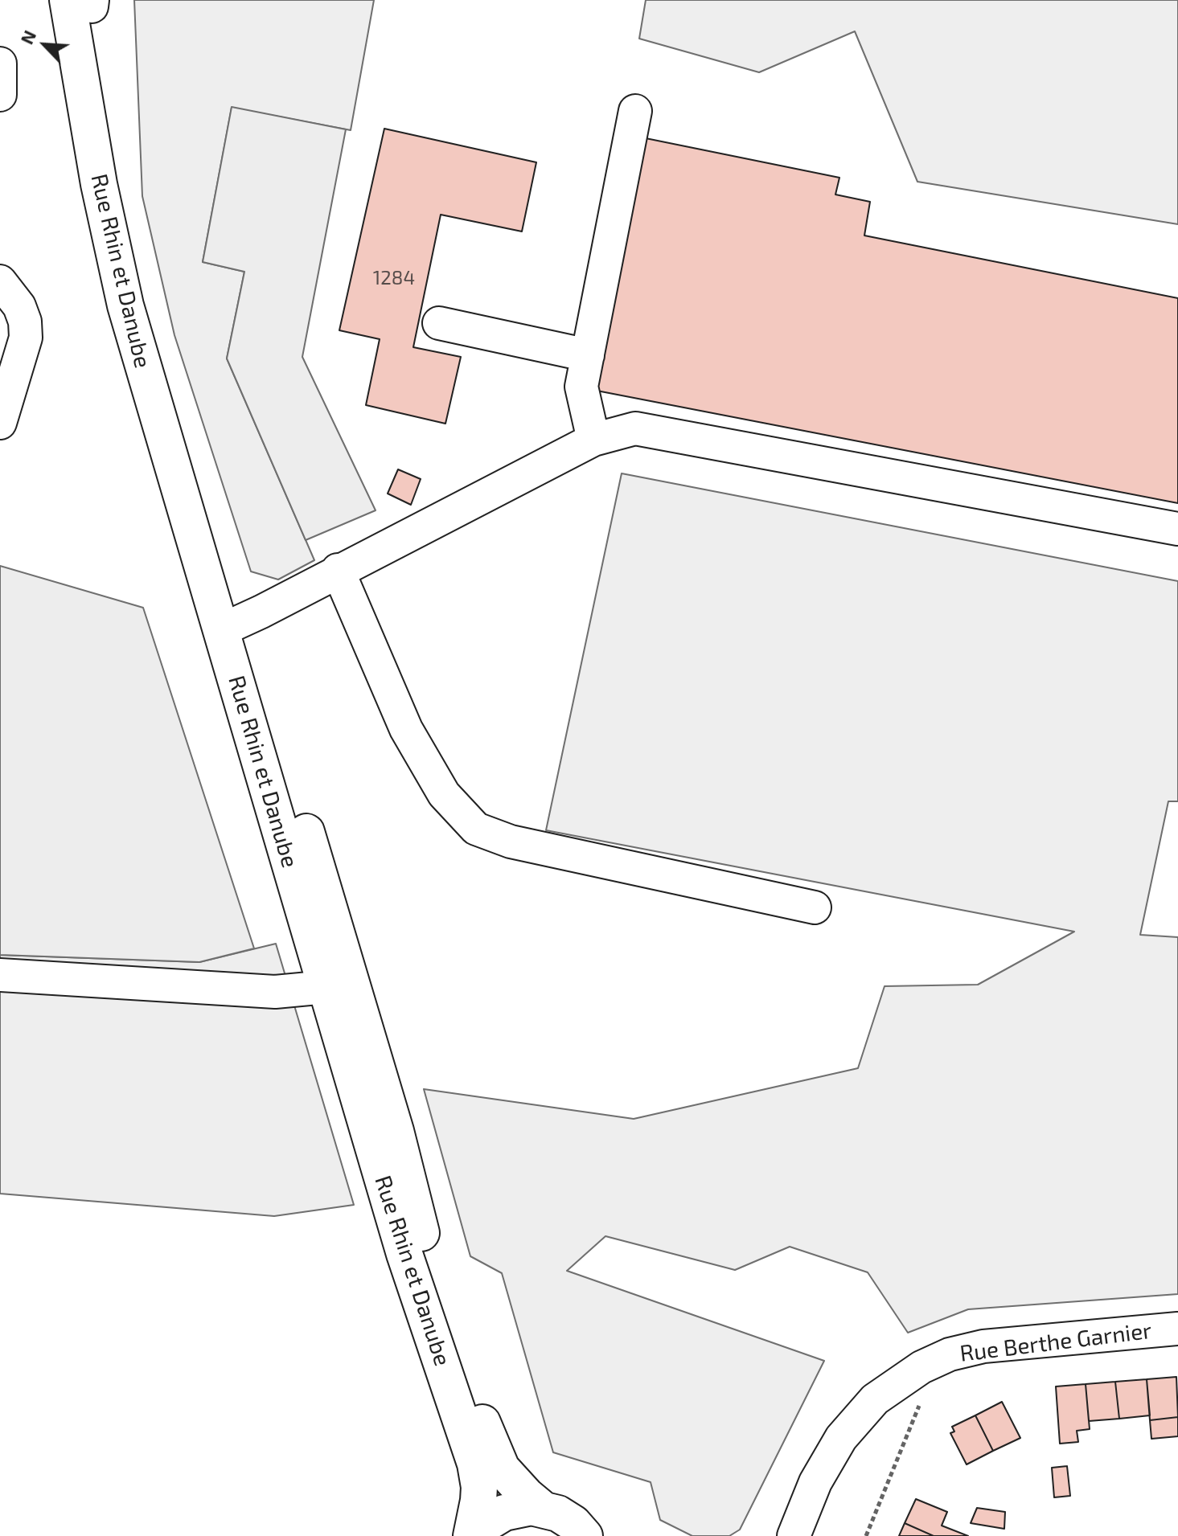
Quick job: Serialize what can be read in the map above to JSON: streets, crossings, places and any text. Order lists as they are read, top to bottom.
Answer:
{
  "streets": {
    "main road": ["Rue Rhin et Danube"],
    "street": ["Rue Berthe Garnier"]
  },
  "house_numbers": ["1284"],
  "north": "top left"
}
